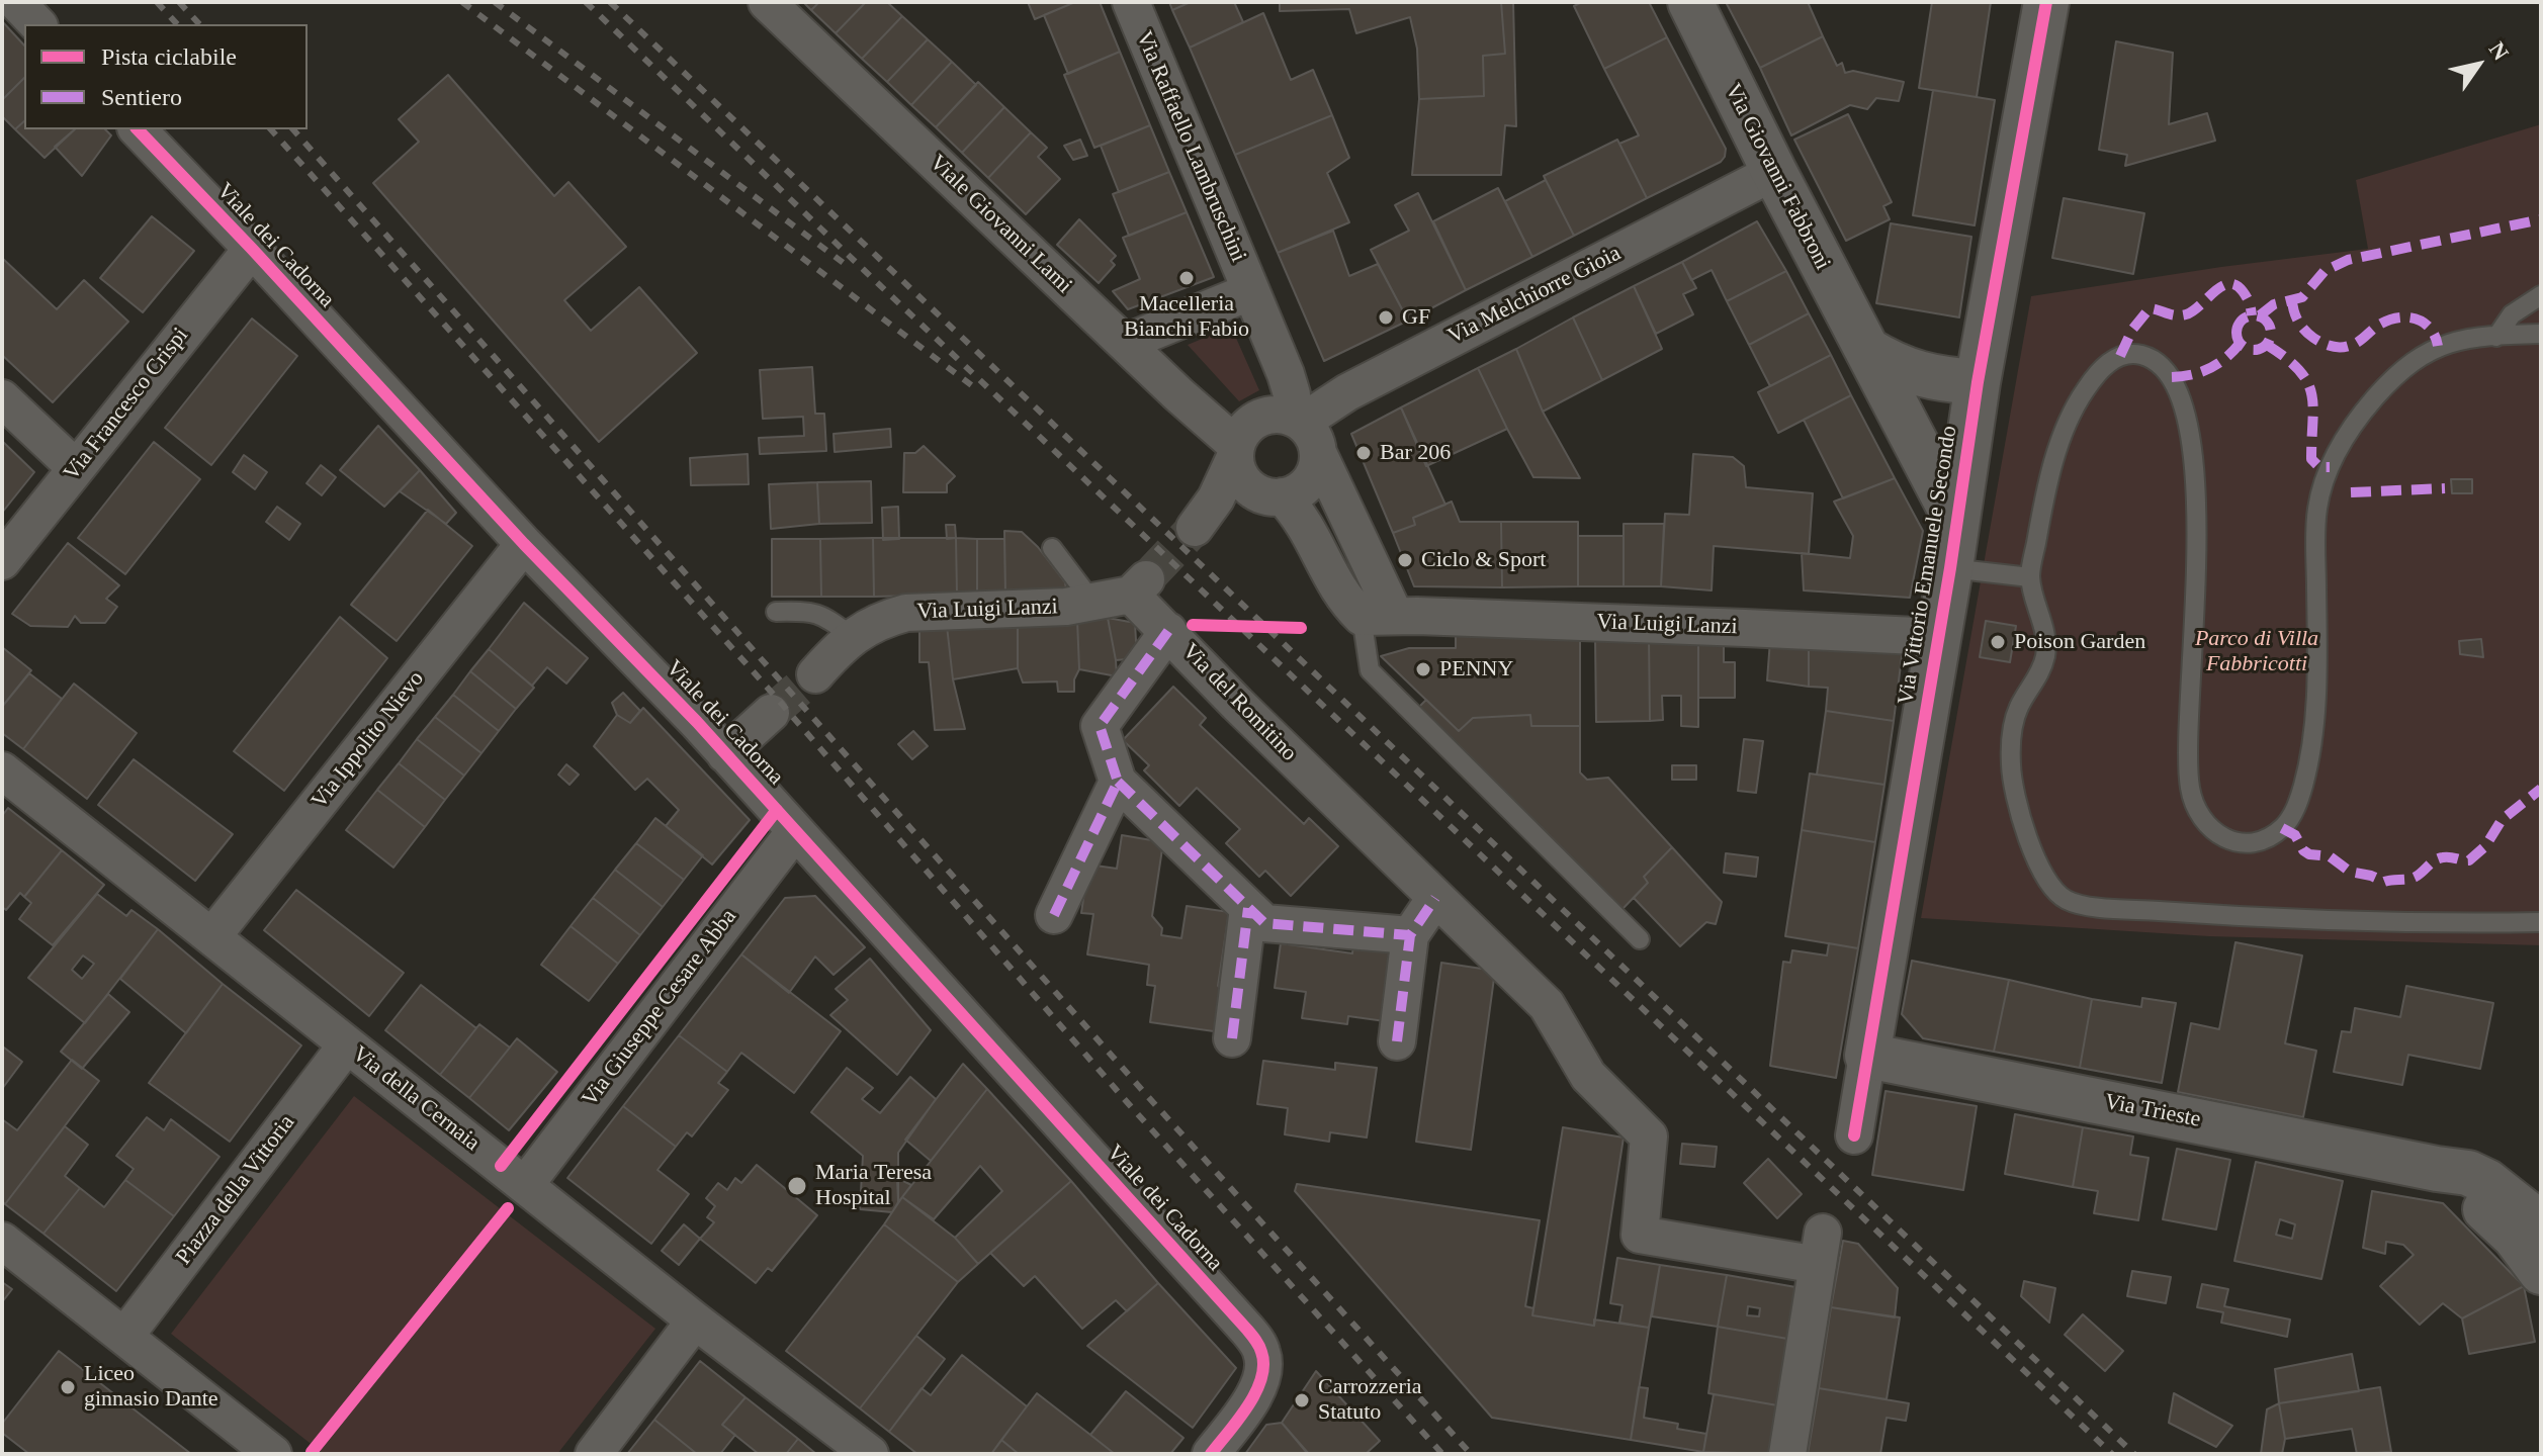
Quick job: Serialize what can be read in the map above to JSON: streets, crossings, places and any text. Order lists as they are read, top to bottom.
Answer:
{
  "streets": {
    "street": [
      "Via Raffaello Lambruschini",
      "Via Giovanni Fabbroni",
      "Viale Giovanni Lami",
      "Viale dei Cadorna",
      "Via Melchiorre Gioia",
      "Via Francesco Crispi",
      "Via Vittorio Emanuele Secondo",
      "Via Luigi Lanzi",
      "Via del Romitino",
      "Via Ippolito Nievo",
      "Via Giuseppe Cesare Abba",
      "Via della Cernaia",
      "Via Trieste",
      "Piazza della Vittoria"
    ]
  },
  "crossings": [
    ["Via Giovanni Fabbroni", "Via Melchiorre Gioia"],
    ["Via Giovanni Fabbroni", "Via Vittorio Emanuele Secondo"],
    ["Viale Giovanni Lami", "Via Melchiorre Gioia"],
    ["Viale dei Cadorna", "Via Francesco Crispi"],
    ["Viale dei Cadorna", "Via Ippolito Nievo"],
    ["Viale dei Cadorna", "Via Giuseppe Cesare Abba"],
    ["Via Vittorio Emanuele Secondo", "Via Luigi Lanzi"],
    ["Via Vittorio Emanuele Secondo", "Via Trieste"],
    ["Via Luigi Lanzi", "Via del Romitino"],
    ["Via Ippolito Nievo", "Via della Cernaia"],
    ["Via Giuseppe Cesare Abba", "Via della Cernaia"],
    ["Via della Cernaia", "Piazza della Vittoria"]
  ],
  "parks": ["Parco di Villa Fabbricotti"],
  "places": [
    "Macelleria Bianchi Fabio",
    "GF",
    "Bar 206",
    "Ciclo & Sport",
    "Poison Garden",
    "PENNY",
    "Maria Teresa Hospital",
    "Liceo ginnasio Dante",
    "Carrozzeria Statuto"
  ],
  "legend": ["Pista ciclabile", "Sentiero"],
  "north": "top right"
}
